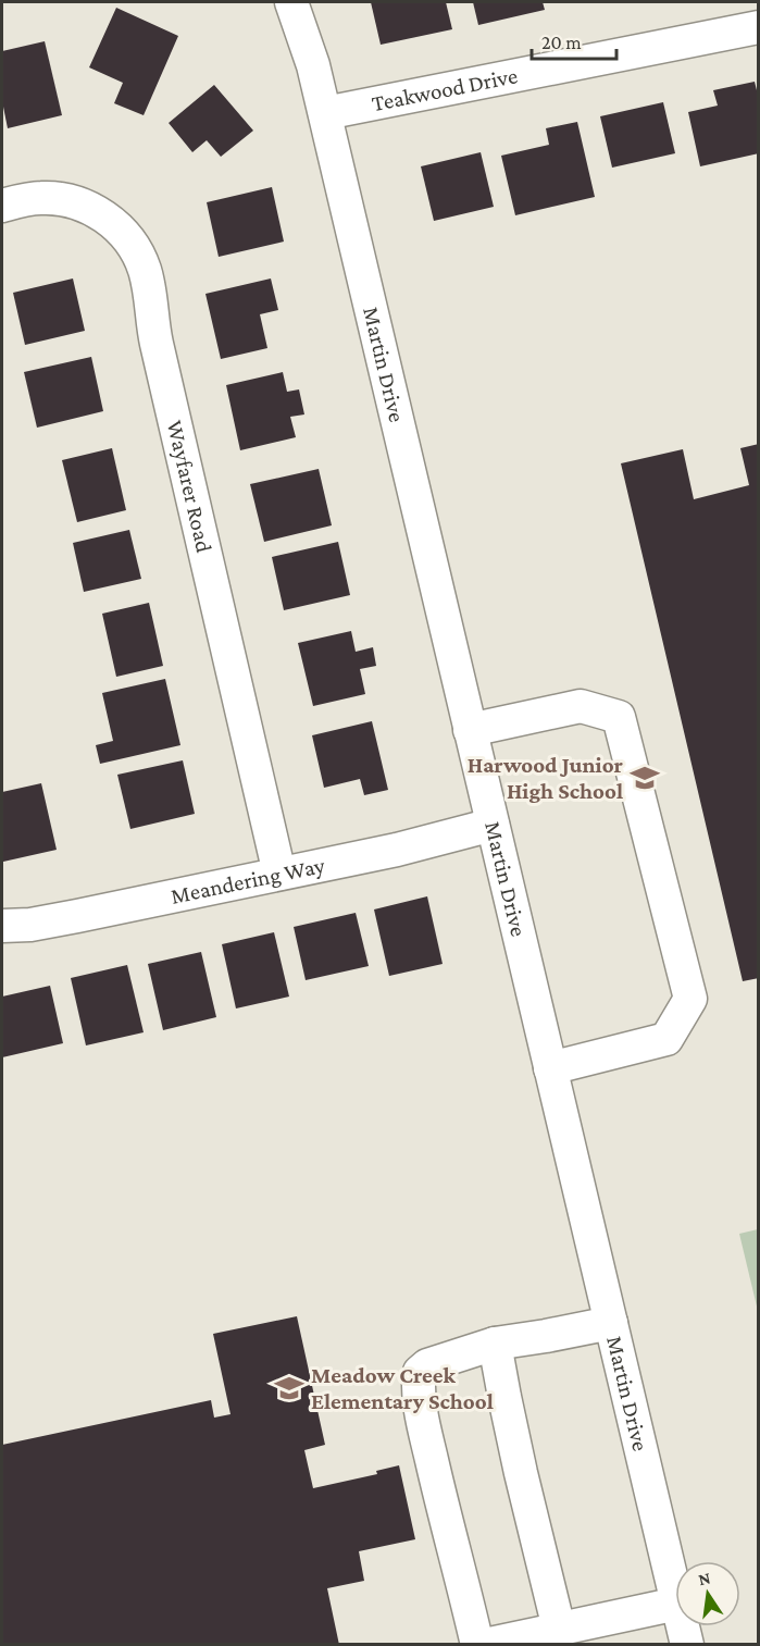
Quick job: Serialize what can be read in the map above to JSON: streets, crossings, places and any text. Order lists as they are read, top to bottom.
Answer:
{
  "streets": {
    "street": [
      "Teakwood Drive",
      "Martin Drive",
      "Wayfarer Road",
      "Meandering Way"
    ]
  },
  "crossings": [
    ["Teakwood Drive", "Martin Drive"],
    ["Martin Drive", "Meandering Way"],
    ["Wayfarer Road", "Meandering Way"]
  ],
  "places": {
    "school or university": ["Harwood Junior High School", "Meadow Creek Elementary School"]
  },
  "scale_bar": "20 m",
  "north": "top"
}
